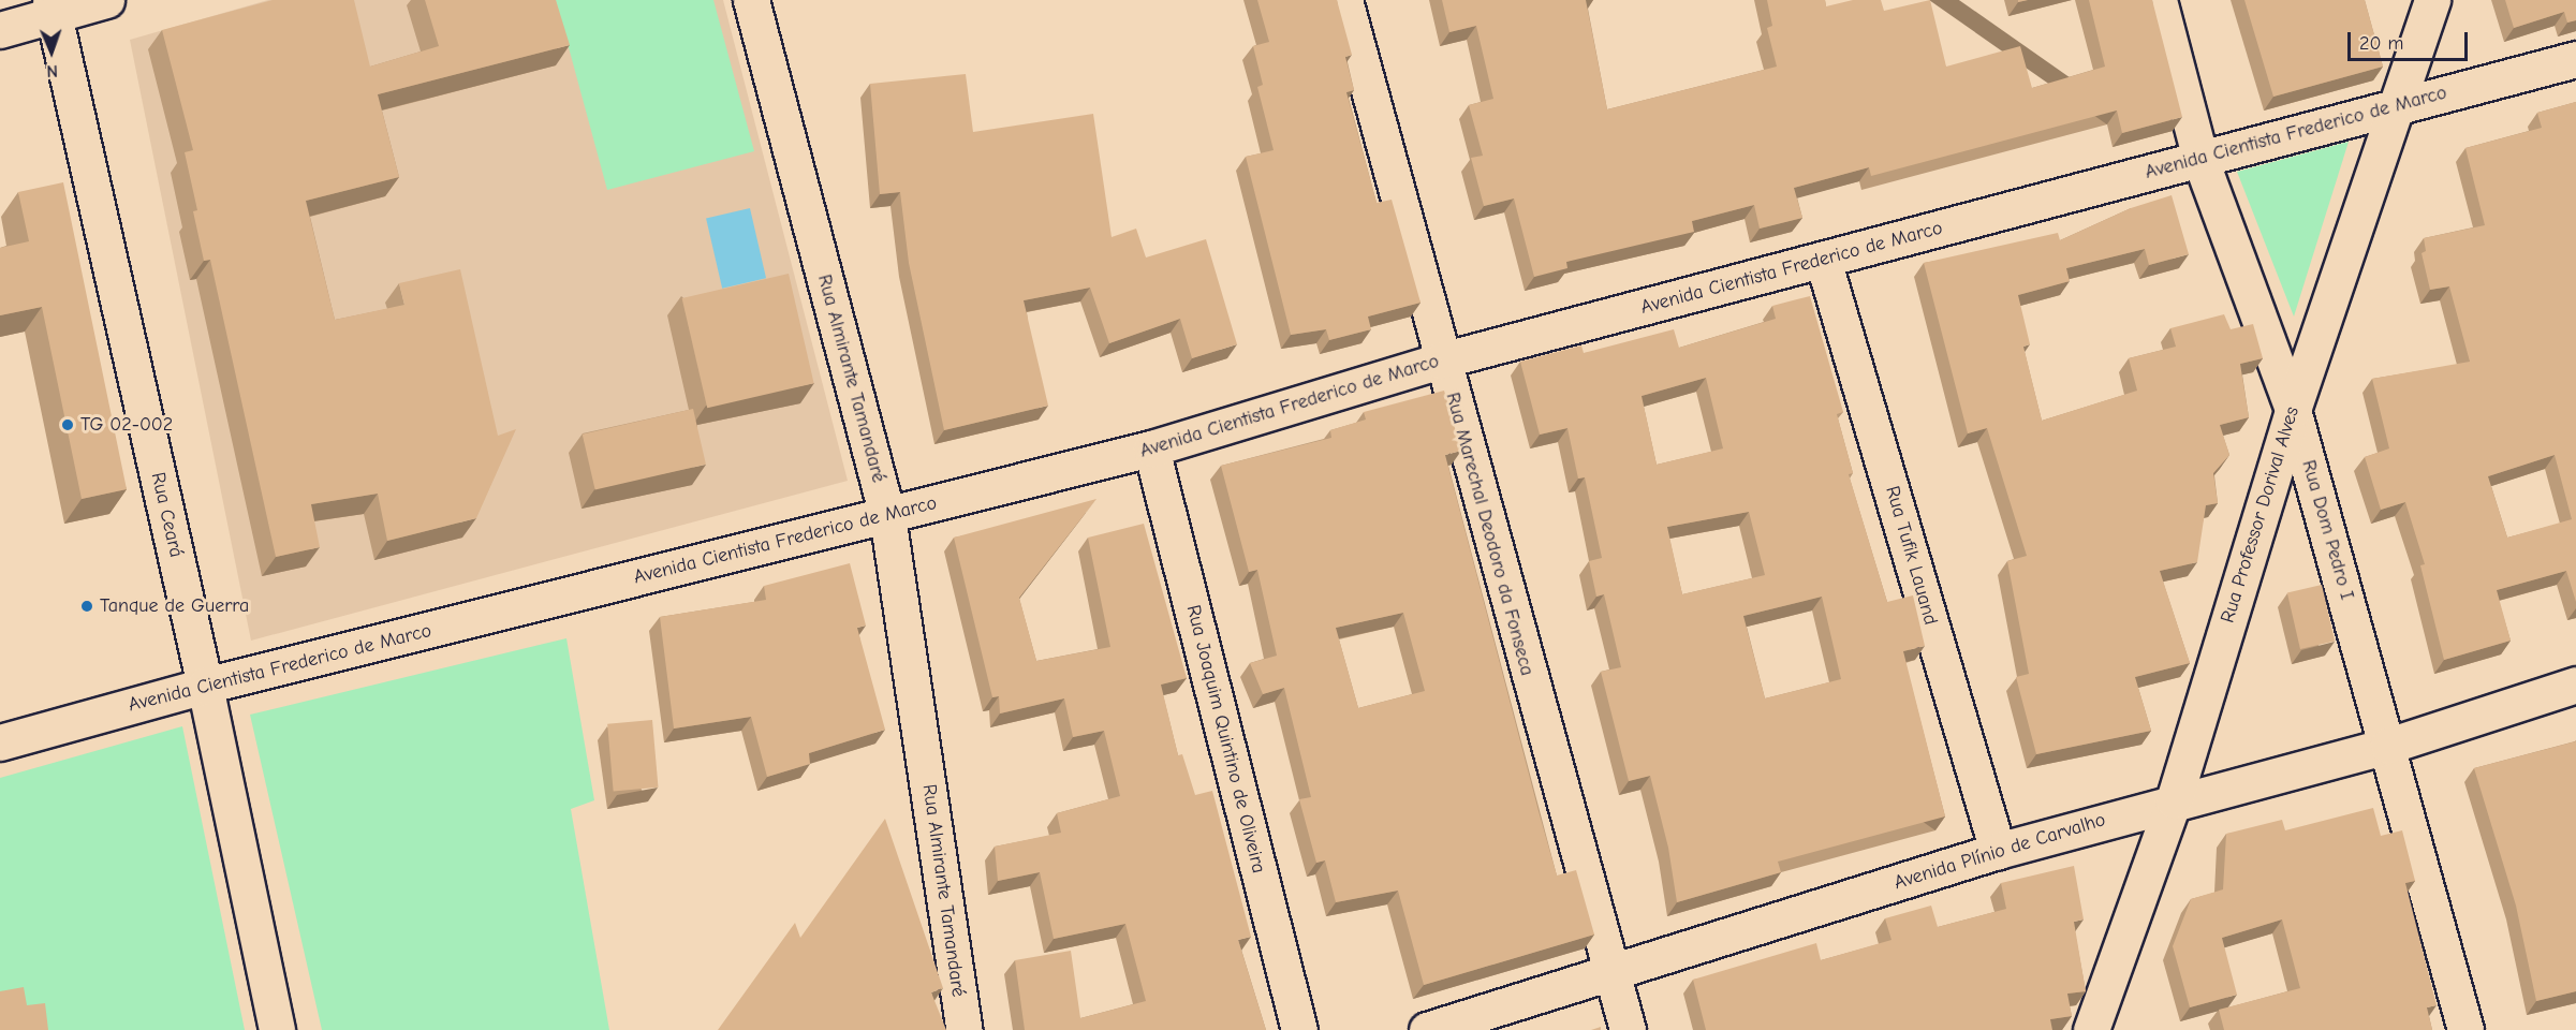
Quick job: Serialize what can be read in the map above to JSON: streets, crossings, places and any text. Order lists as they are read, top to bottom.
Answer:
{
  "streets": {
    "street": [
      "Avenida Cientista Frederico de Marco",
      "Rua Almirante Tamandaré",
      "Rua Ceará",
      "Rua Professor Dorival Alves",
      "Rua Dom Pedro I",
      "Rua Marechal Deodoro da Fonseca",
      "Rua Tufik Lauand",
      "Rua Joaquim Quintino de Oliveira",
      "Avenida Plínio de Carvalho"
    ]
  },
  "crossings": [
    ["Avenida Cientista Frederico de Marco", "Rua Almirante Tamandaré"],
    ["Avenida Cientista Frederico de Marco", "Rua Ceará"],
    ["Avenida Cientista Frederico de Marco", "Rua Professor Dorival Alves"],
    ["Avenida Cientista Frederico de Marco", "Rua Dom Pedro I"],
    ["Avenida Cientista Frederico de Marco", "Rua Marechal Deodoro da Fonseca"],
    ["Avenida Cientista Frederico de Marco", "Rua Tufik Lauand"],
    ["Avenida Cientista Frederico de Marco", "Rua Joaquim Quintino de Oliveira"],
    ["Rua Professor Dorival Alves", "Rua Dom Pedro I"],
    ["Rua Professor Dorival Alves", "Avenida Plínio de Carvalho"],
    ["Rua Dom Pedro I", "Avenida Plínio de Carvalho"],
    ["Rua Marechal Deodoro da Fonseca", "Avenida Plínio de Carvalho"],
    ["Rua Tufik Lauand", "Avenida Plínio de Carvalho"]
  ],
  "places": ["TG 02-002", "Tanque de Guerra"],
  "scale_bar": "20 m",
  "north": "bottom"
}
